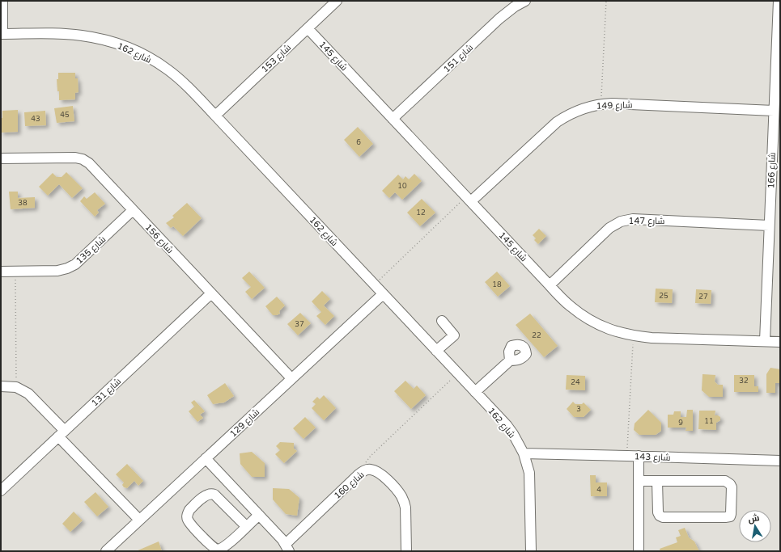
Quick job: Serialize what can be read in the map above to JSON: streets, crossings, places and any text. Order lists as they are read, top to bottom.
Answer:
{
  "streets": {
    "street": [
      "شارع 162",
      "شارع 145",
      "شارع 153",
      "شارع 151",
      "شارع 149",
      "شارع 166",
      "شارع 147",
      "شارع 156",
      "شارع 135",
      "شارع 131",
      "شارع 129",
      "شارع 143",
      "شارع 160"
    ]
  },
  "crossings": [
    ["شارع 162", "شارع 153"],
    ["شارع 162", "شارع 129"],
    ["شارع 162", "شارع 143"],
    ["شارع 145", "شارع 153"],
    ["شارع 145", "شارع 151"],
    ["شارع 145", "شارع 149"],
    ["شارع 145", "شارع 166"],
    ["شارع 145", "شارع 147"],
    ["شارع 149", "شارع 166"],
    ["شارع 166", "شارع 147"],
    ["شارع 156", "شارع 135"],
    ["شارع 156", "شارع 131"],
    ["شارع 156", "شارع 129"]
  ],
  "house_numbers": [
    "45",
    "43",
    "6",
    "10",
    "38",
    "12",
    "18",
    "25",
    "27",
    "37",
    "22",
    "32",
    "24",
    "3",
    "11",
    "9",
    "4"
  ],
  "north": "top"
}
